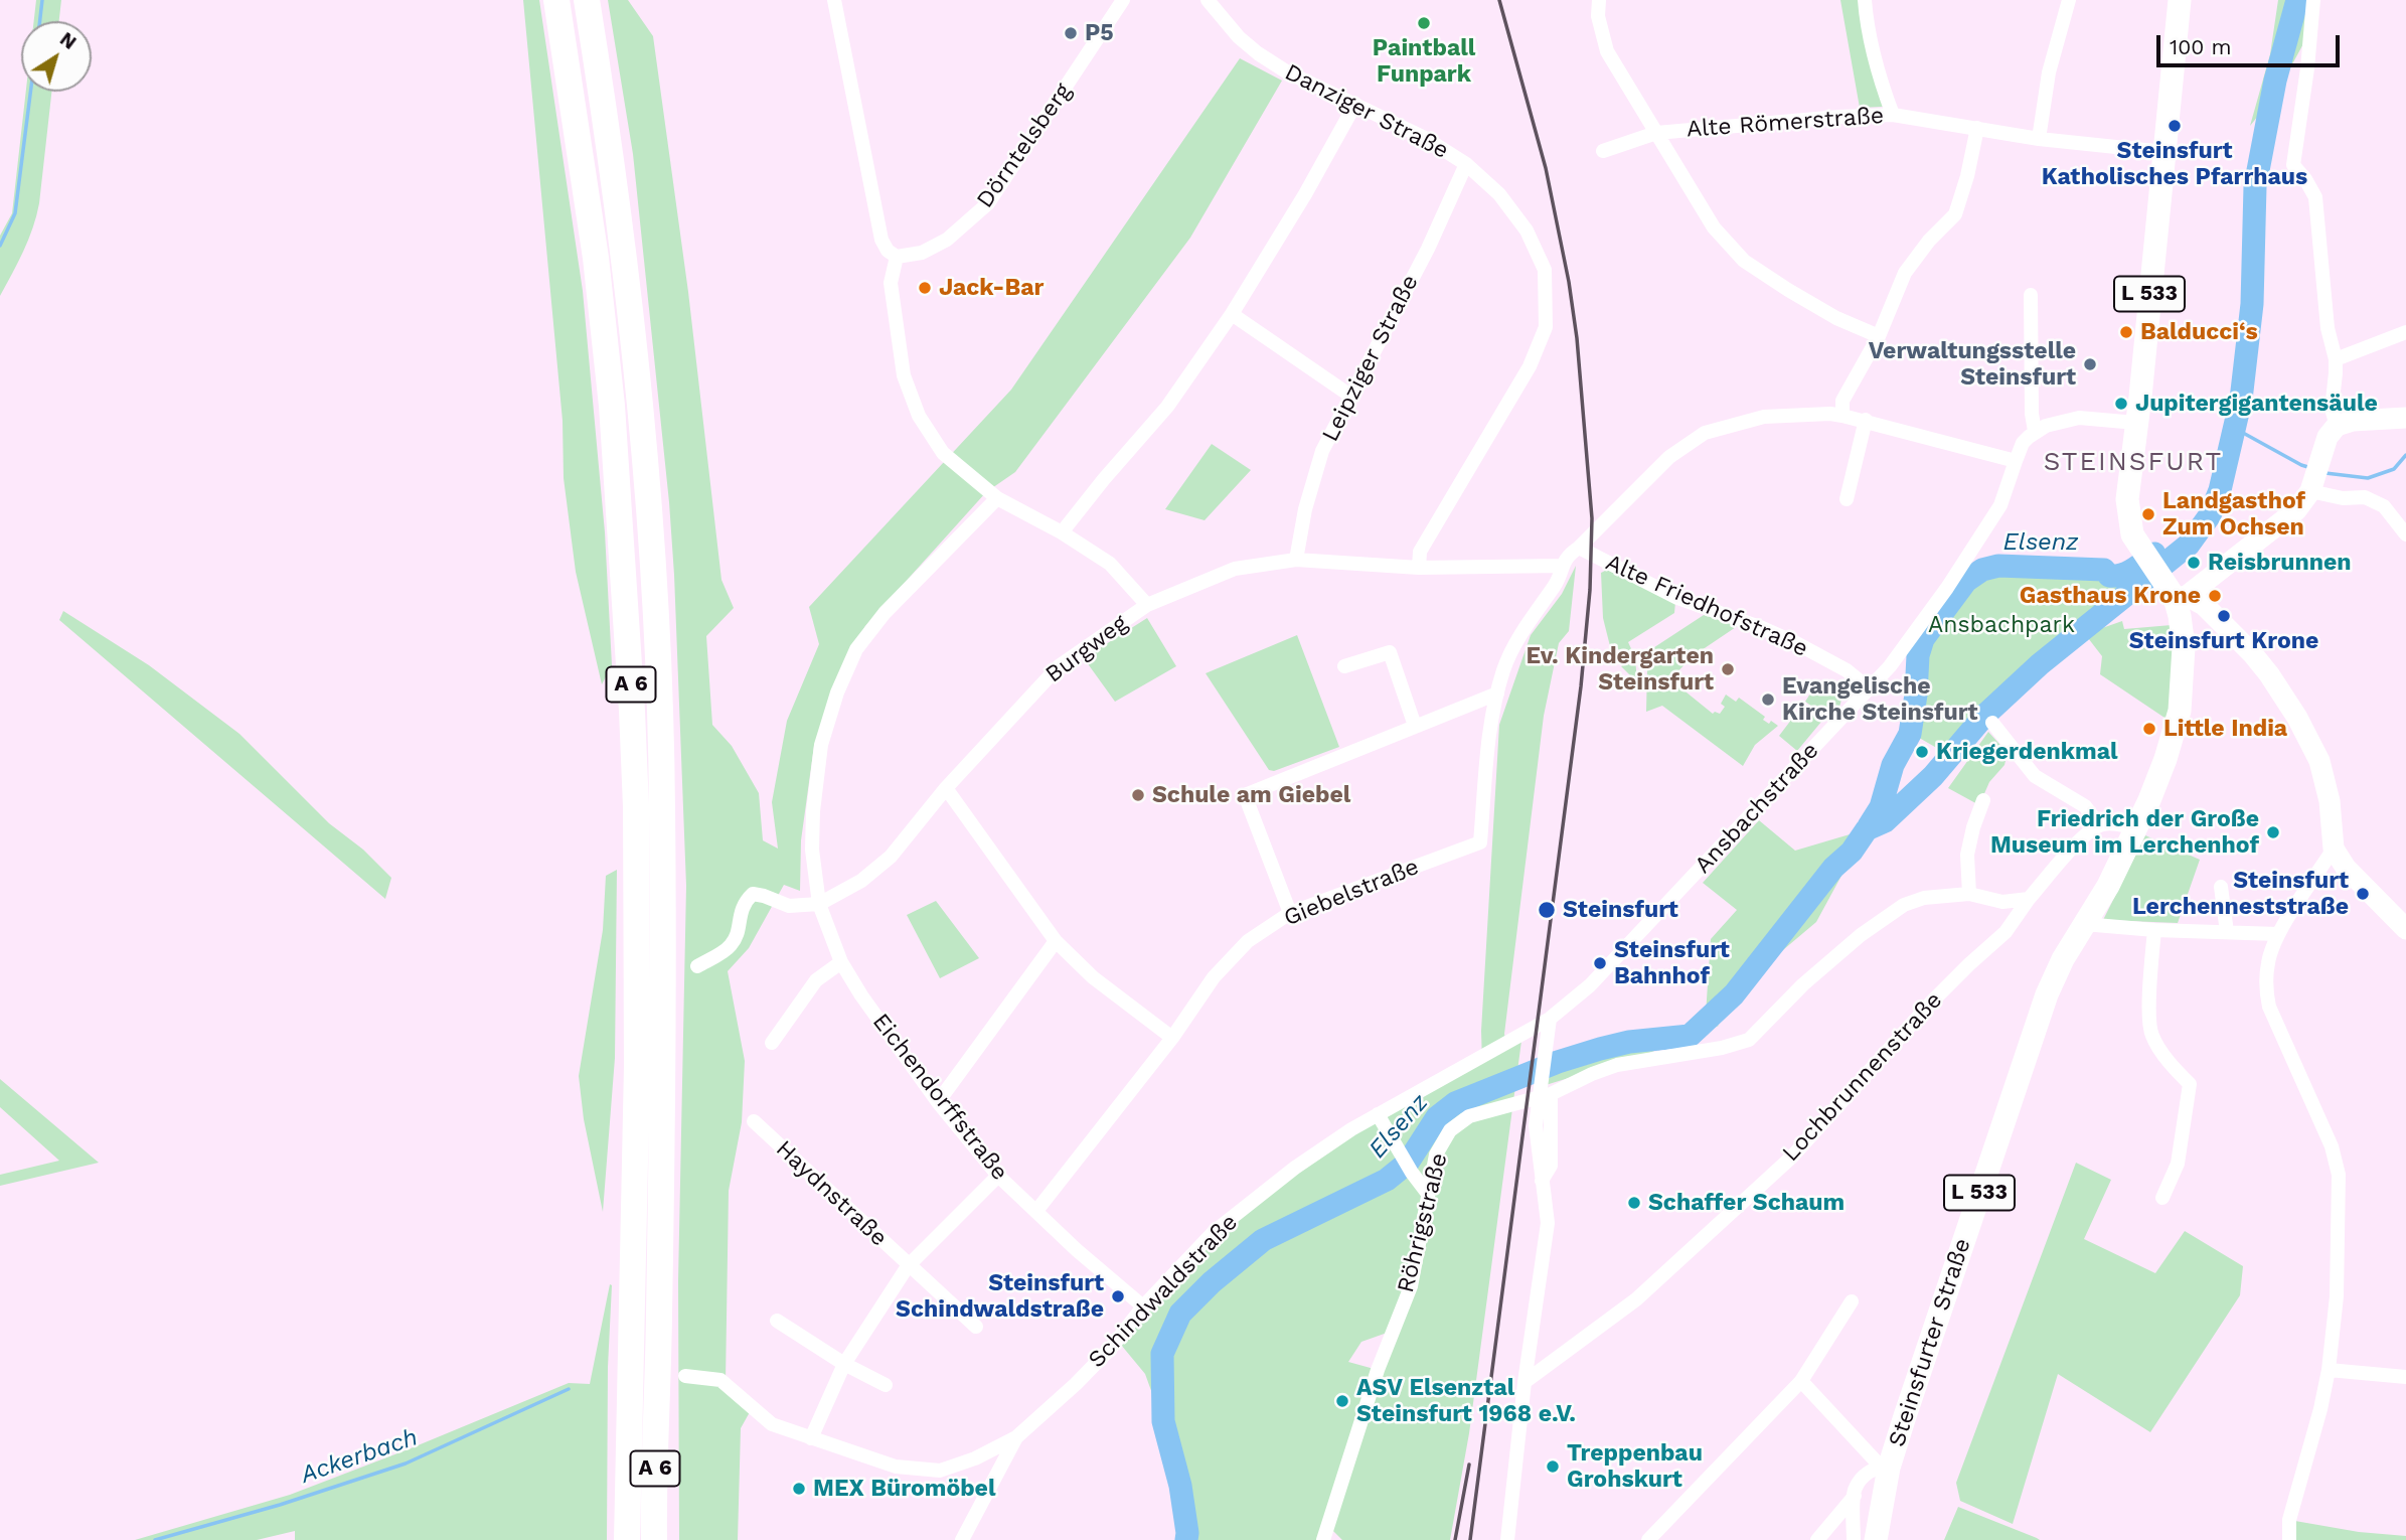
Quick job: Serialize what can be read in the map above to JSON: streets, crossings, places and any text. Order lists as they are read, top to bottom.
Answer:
{
  "streets": {
    "highway": ["A 6"],
    "main road": ["L 533", "Steinsfurter Straße"],
    "street": [
      "Danziger Straße",
      "Alte Römerstraße",
      "Dörntelsberg",
      "Leipziger Straße",
      "Alte Friedhofstraße",
      "Burgweg",
      "Ansbachstraße",
      "Giebelstraße",
      "Lochbrunnenstraße",
      "Eichendorffstraße",
      "Haydnstraße",
      "Röhrigstraße",
      "Schindwaldstraße"
    ]
  },
  "crossings": [
    ["Danziger Straße", "Leipziger Straße"],
    ["Danziger Straße", "Burgweg"],
    ["Alte Römerstraße", "L 533"],
    ["L 533", "Steinsfurter Straße"],
    ["Leipziger Straße", "Burgweg"],
    ["Alte Friedhofstraße", "Burgweg"],
    ["Alte Friedhofstraße", "Ansbachstraße"],
    ["Burgweg", "Eichendorffstraße"],
    ["Ansbachstraße", "Schindwaldstraße"],
    ["Giebelstraße", "Eichendorffstraße"],
    ["Lochbrunnenstraße", "Röhrigstraße"],
    ["Eichendorffstraße", "Schindwaldstraße"]
  ],
  "districts": ["STEINSFURT"],
  "water": ["Elsenz", "Ackerbach"],
  "parks": ["Ansbachpark"],
  "places": [
    "Paintball Funpark",
    "P5",
    "Steinsfurt Katholisches Pfarrhaus",
    "Jack-Bar",
    "Balducci‘s",
    "Verwaltungsstelle Steinsfurt",
    "Jupitergigantensäule",
    "Landgasthof Zum Ochsen",
    "Reisbrunnen",
    "Gasthaus Krone",
    "Steinsfurt Krone",
    "Ev. Kindergarten Steinsfurt",
    "Evangelische Kirche Steinsfurt",
    "Little India",
    "Kriegerdenkmal",
    "Schule am Giebel",
    "Friedrich der Große Museum im Lerchenhof",
    "Steinsfurt Lerchenneststraße",
    "Steinsfurt",
    "Steinsfurt Bahnhof",
    "Schaffer Schaum",
    "Steinsfurt Schindwaldstraße",
    "ASV Elsenztal Steinsfurt 1968 e.V.",
    "Treppenbau Grohskurt",
    "MEX Büromöbel"
  ],
  "scale_bar": "100 m",
  "north": "top right"
}
